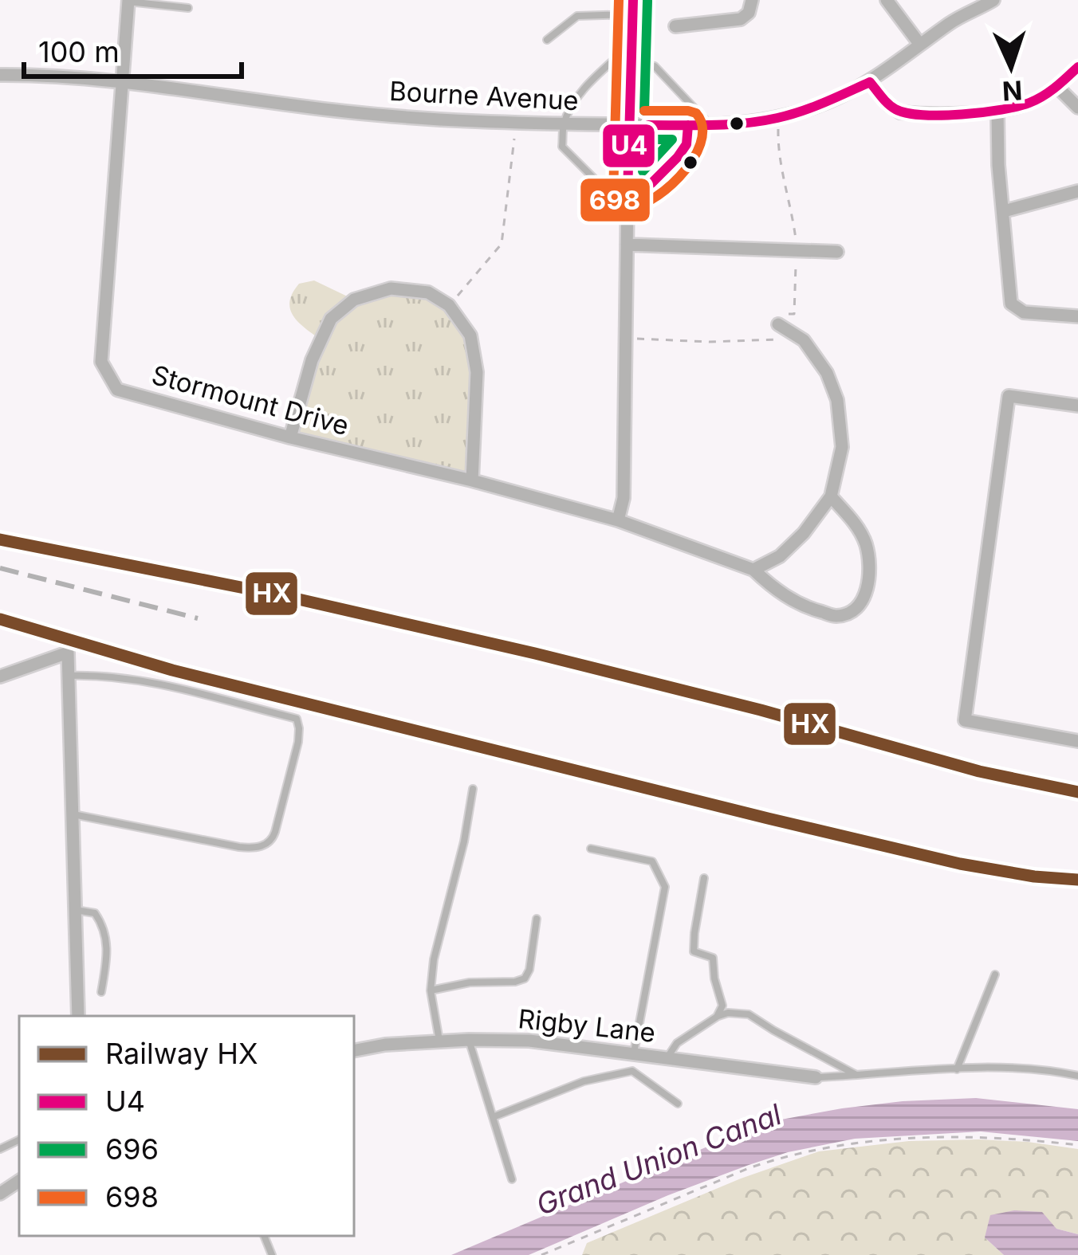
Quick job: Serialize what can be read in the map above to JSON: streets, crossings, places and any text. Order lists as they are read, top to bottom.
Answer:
{
  "streets": {
    "street": ["Bourne Avenue", "Stormount Drive", "Rigby Lane"]
  },
  "crossings": [
    ["Bourne Avenue", "Stormount Drive"]
  ],
  "water": ["Grand Union Canal"],
  "lines": [
    "transit line U4",
    "transit line 698",
    "transit line 696",
    "rail line HX"
  ],
  "legend": [
    "Railway HX",
    "U4",
    "696",
    "698"
  ],
  "scale_bar": "100 m",
  "north": "bottom"
}
